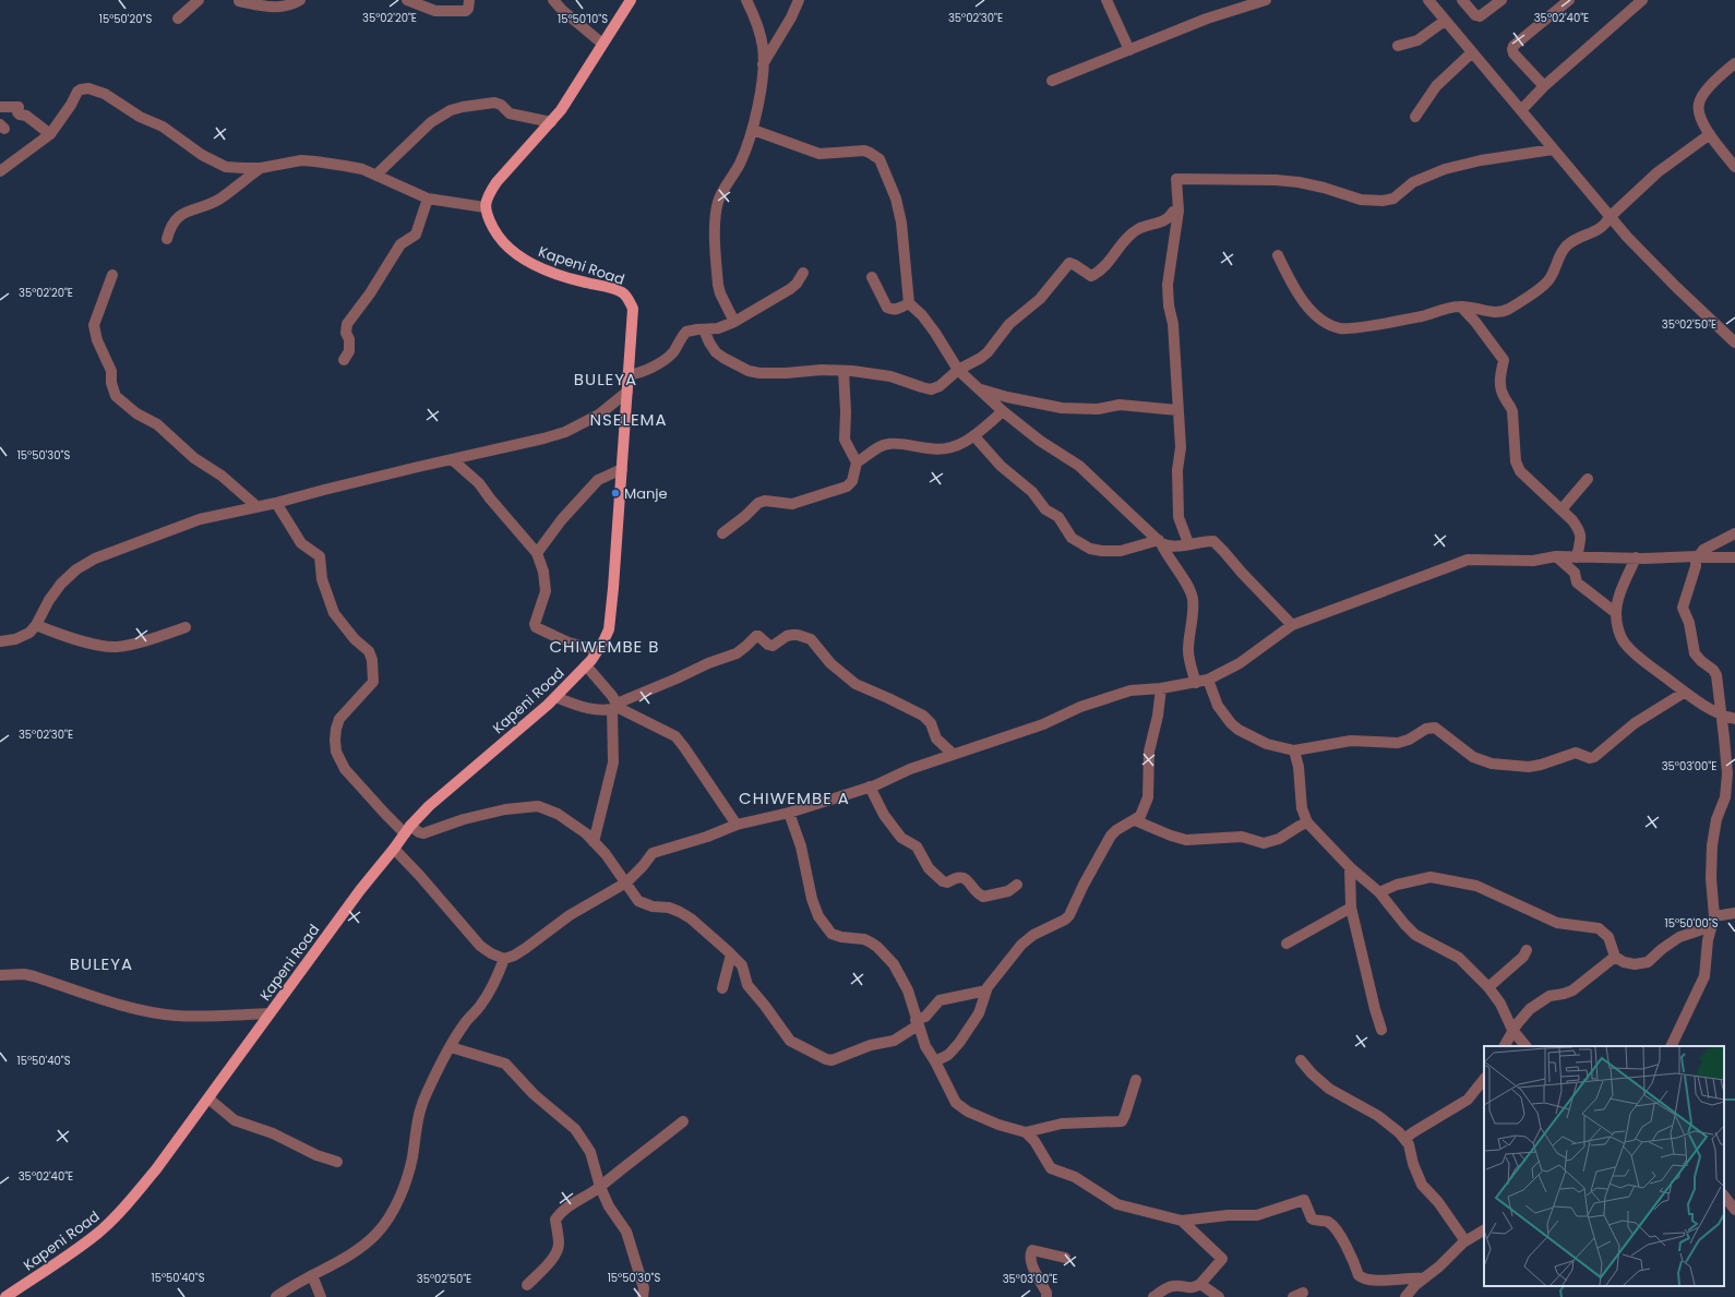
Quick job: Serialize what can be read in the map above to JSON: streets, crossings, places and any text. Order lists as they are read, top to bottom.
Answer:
{
  "streets": {
    "main road": ["Kapeni Road"]
  },
  "districts": [
    "BULEYA",
    "NSELEMA",
    "CHIWEMBE B",
    "CHIWEMBE A",
    "BULEYA"
  ],
  "places": ["Manje"],
  "coordinates": [
    "35°02'20\"E",
    "35°02'30\"E",
    "35°02'40\"E",
    "15°50'20\"S",
    "15°50'10\"S",
    "35°02'50\"E",
    "15°50'30\"S",
    "35°03'00\"E",
    "15°50'00\"S",
    "15°50'40\"S"
  ]
}
